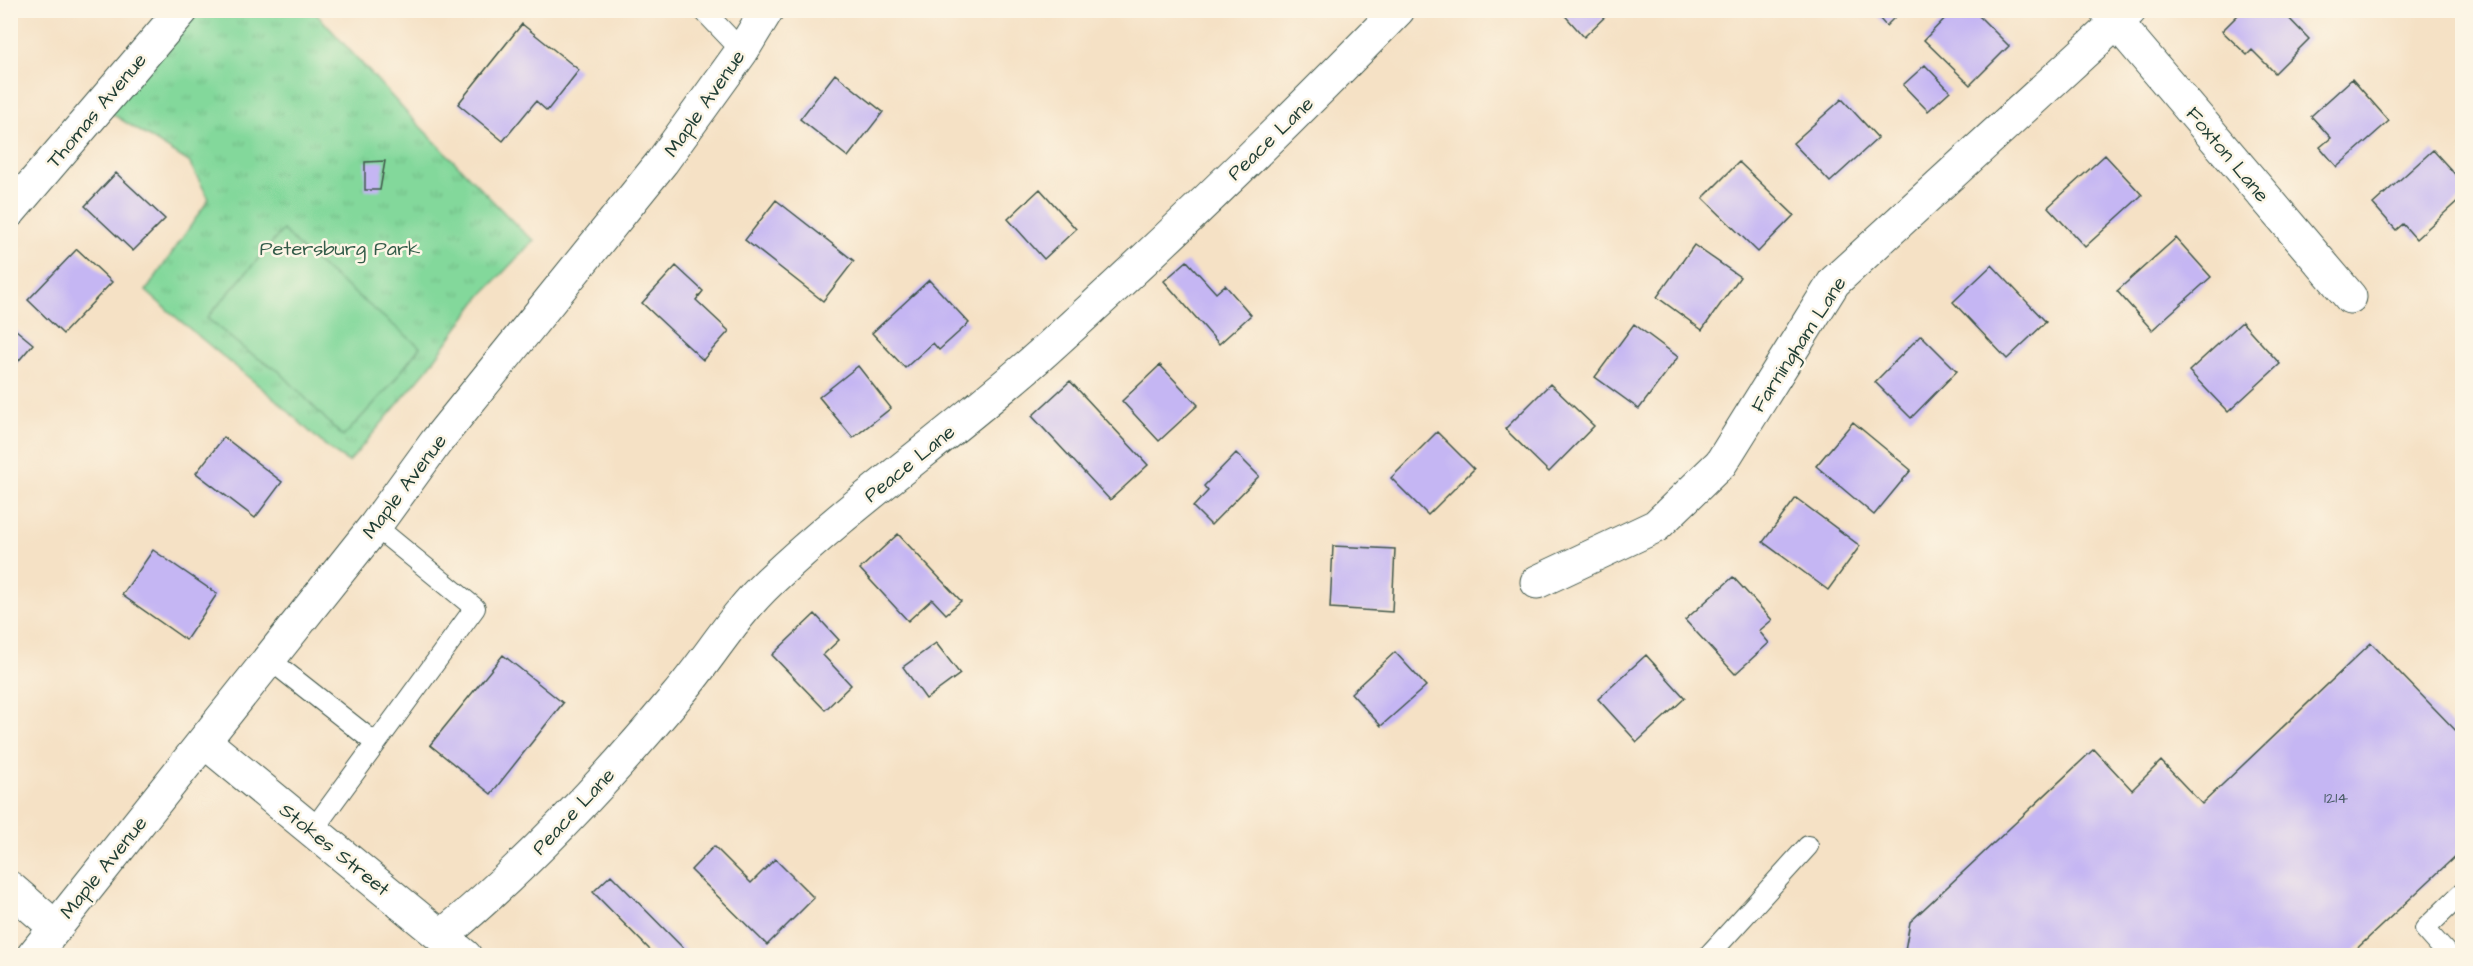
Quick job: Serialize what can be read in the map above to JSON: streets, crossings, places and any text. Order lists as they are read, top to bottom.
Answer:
{
  "streets": {
    "street": [
      "Maple Avenue",
      "Thomas Avenue",
      "Peace Lane",
      "Foxton Lane",
      "Farningham Lane",
      "Stokes Street"
    ]
  },
  "crossings": [
    ["Maple Avenue", "Stokes Street"],
    ["Peace Lane", "Stokes Street"],
    ["Foxton Lane", "Farningham Lane"]
  ],
  "parks": ["Petersburg Park"],
  "house_numbers": ["1214"]
}
